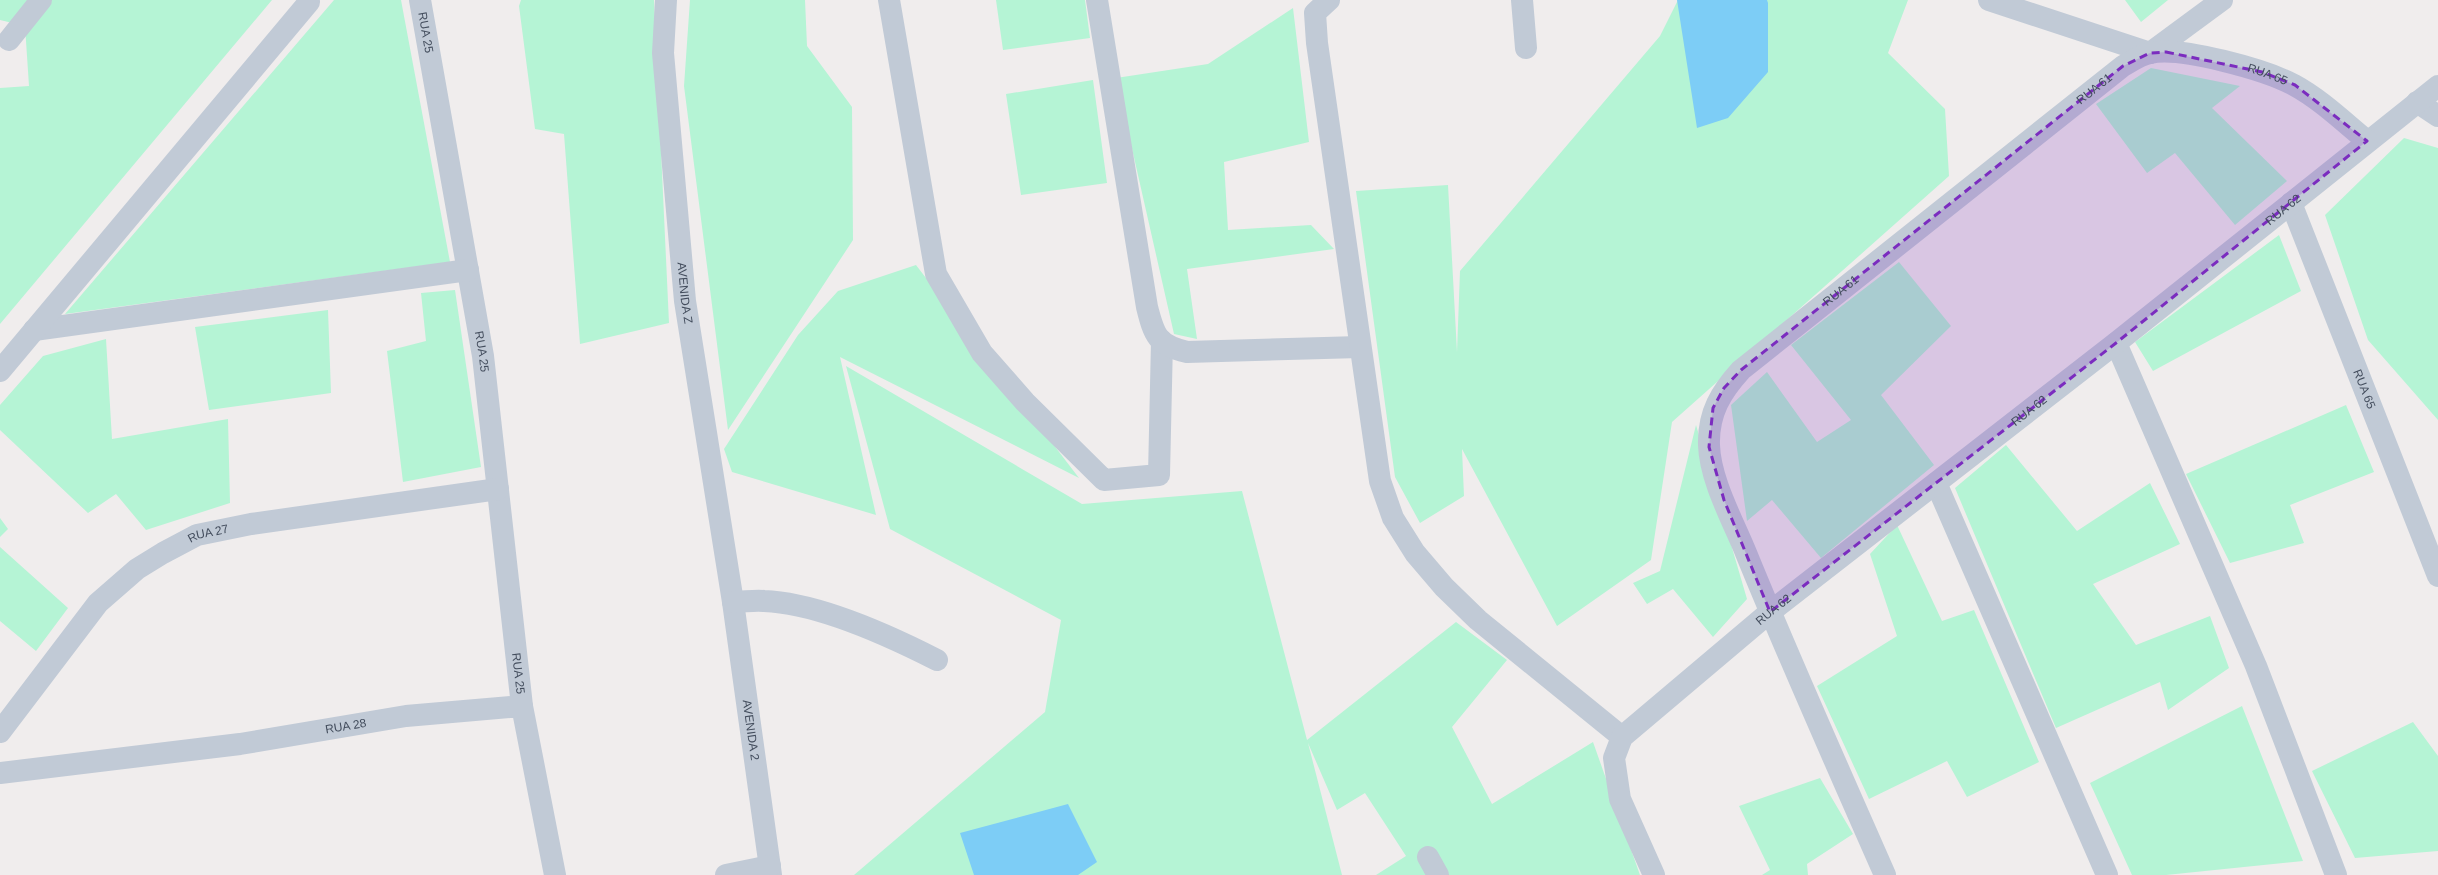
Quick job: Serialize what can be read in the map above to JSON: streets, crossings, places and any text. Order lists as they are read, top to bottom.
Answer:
{
  "streets": {
    "street": [
      "RUA 25",
      "RUA 65",
      "RUA 61",
      "RUA 62",
      "AVENIDA Z",
      "RUA 27",
      "RUA 28",
      "AVENIDA 2"
    ]
  },
  "crossings": [
    ["RUA 25", "RUA 27"],
    ["RUA 25", "RUA 28"],
    ["RUA 65", "RUA 61"],
    ["RUA 65", "RUA 62"],
    ["RUA 61", "RUA 62"],
    ["AVENIDA Z", "AVENIDA 2"]
  ]
}
